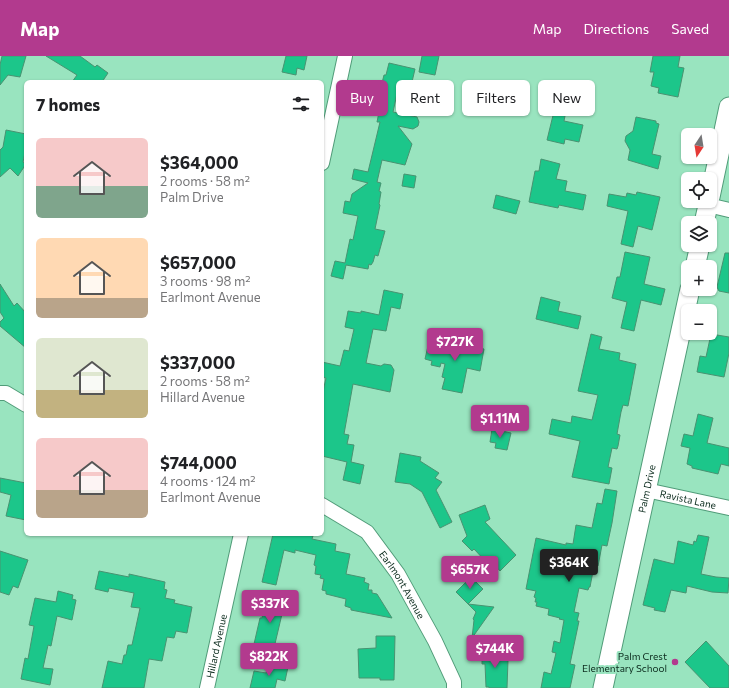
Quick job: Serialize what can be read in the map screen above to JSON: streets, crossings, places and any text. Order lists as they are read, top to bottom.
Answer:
{
  "streets": {
    "street": [
      "Palm Drive",
      "Ravista Lane",
      "Earlmont Avenue",
      "Hillard Avenue"
    ]
  },
  "crossings": [
    ["Palm Drive", "Ravista Lane"]
  ],
  "places": ["Palm Crest Elementary School"],
  "north": "bottom",
  "page": {
    "header": "Map",
    "nav": ["Map", "Directions", "Saved"],
    "chip": [
      "Buy",
      "Rent",
      "Filters",
      "New"
    ],
    "heading": "7 homes",
    "map_buttons": ["+", "−"],
    "list": [
      {
        "name": "$364,000",
        "note": "2 rooms · 58 m² · Palm Drive"
      },
      {
        "name": "$657,000",
        "note": "3 rooms · 98 m² · Earlmont Avenue"
      },
      {
        "name": "$337,000",
        "note": "2 rooms · 58 m² · Hillard Avenue"
      },
      {
        "name": "$744,000",
        "note": "4 rooms · 124 m² · Earlmont Avenue"
      }
    ],
    "price": [
      "$727K",
      "$1.11M",
      "$364K",
      "$657K",
      "$337K",
      "$744K",
      "$822K"
    ]
  }
}
